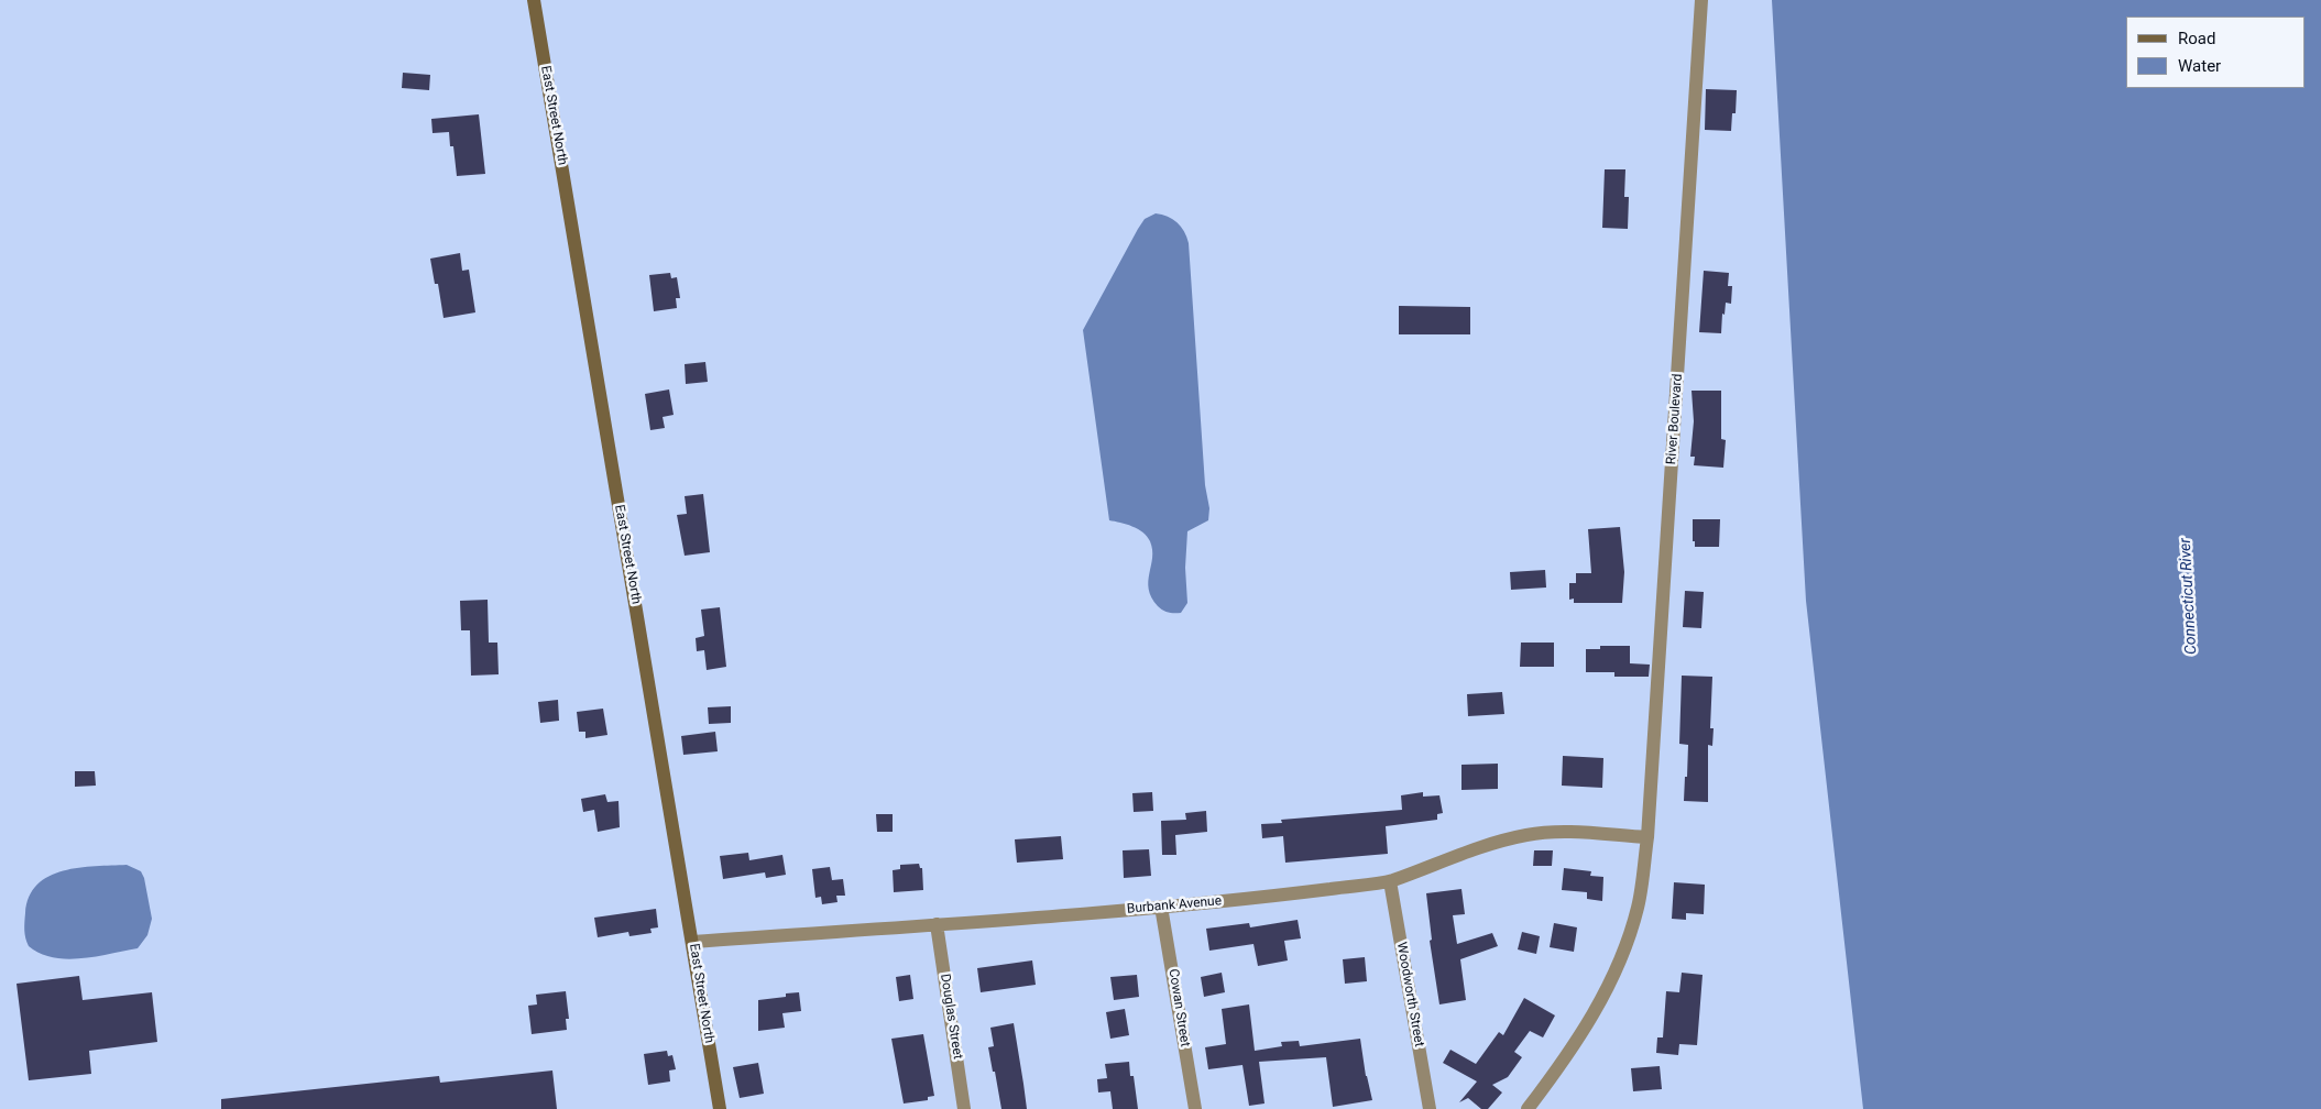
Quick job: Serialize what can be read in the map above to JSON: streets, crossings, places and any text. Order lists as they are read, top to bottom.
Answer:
{
  "streets": {
    "main road": ["East Street North"],
    "street": [
      "River Boulevard",
      "Burbank Avenue",
      "Woodworth Street",
      "Cowan Street",
      "Douglas Street"
    ]
  },
  "crossings": [
    ["East Street North", "Burbank Avenue"],
    ["River Boulevard", "Burbank Avenue"],
    ["Burbank Avenue", "Woodworth Street"],
    ["Burbank Avenue", "Cowan Street"],
    ["Burbank Avenue", "Douglas Street"]
  ],
  "water": ["Connecticut River"],
  "legend": ["Road", "Water"]
}
